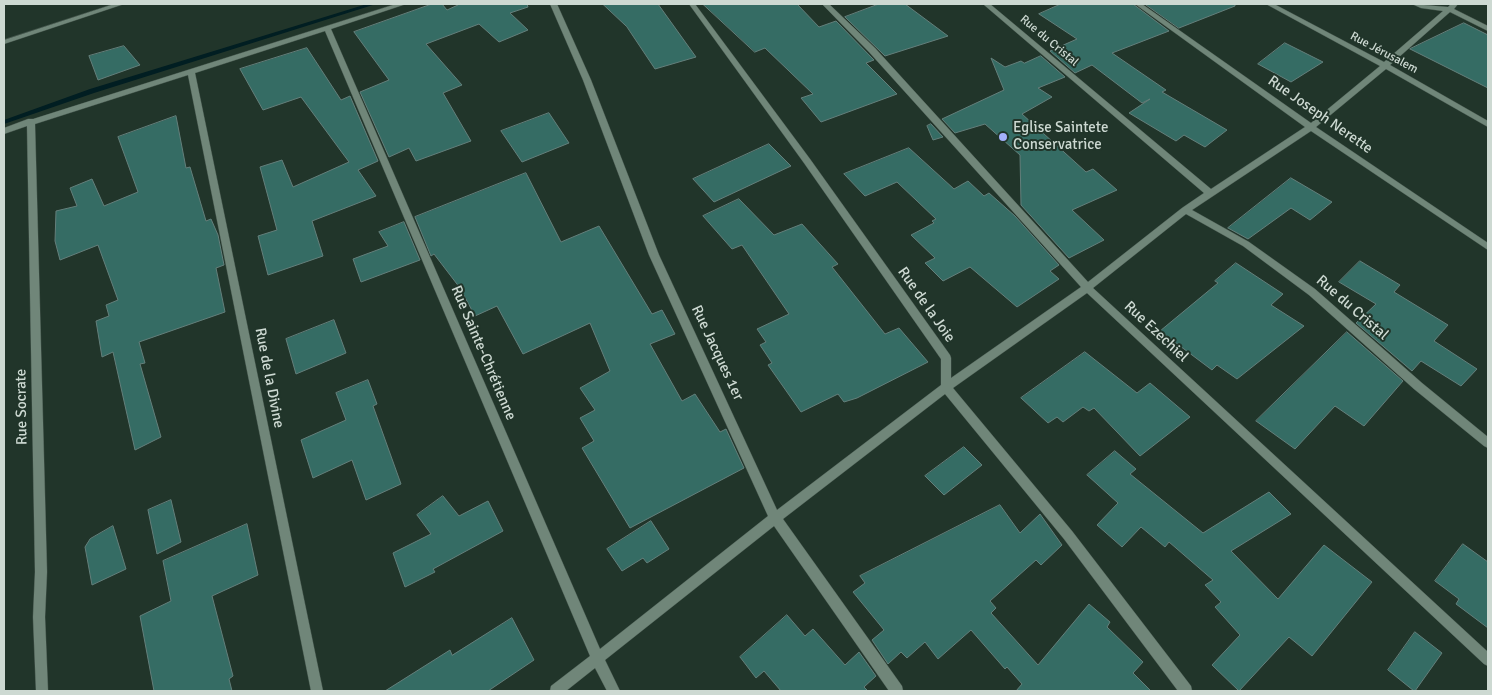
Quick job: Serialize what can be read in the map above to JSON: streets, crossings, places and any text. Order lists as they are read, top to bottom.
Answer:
{
  "streets": {
    "street": [
      "Rue du Cristal",
      "Rue Jérusalem",
      "Rue Joseph Nerette",
      "Rue de la Joie",
      "Rue Ezechiel",
      "Rue Sainte-Chrétienne",
      "Rue Jacques 1er",
      "Rue de la Divine",
      "Rue Socrate"
    ]
  },
  "places": ["Eglise Saintete Conservatrice"]
}
